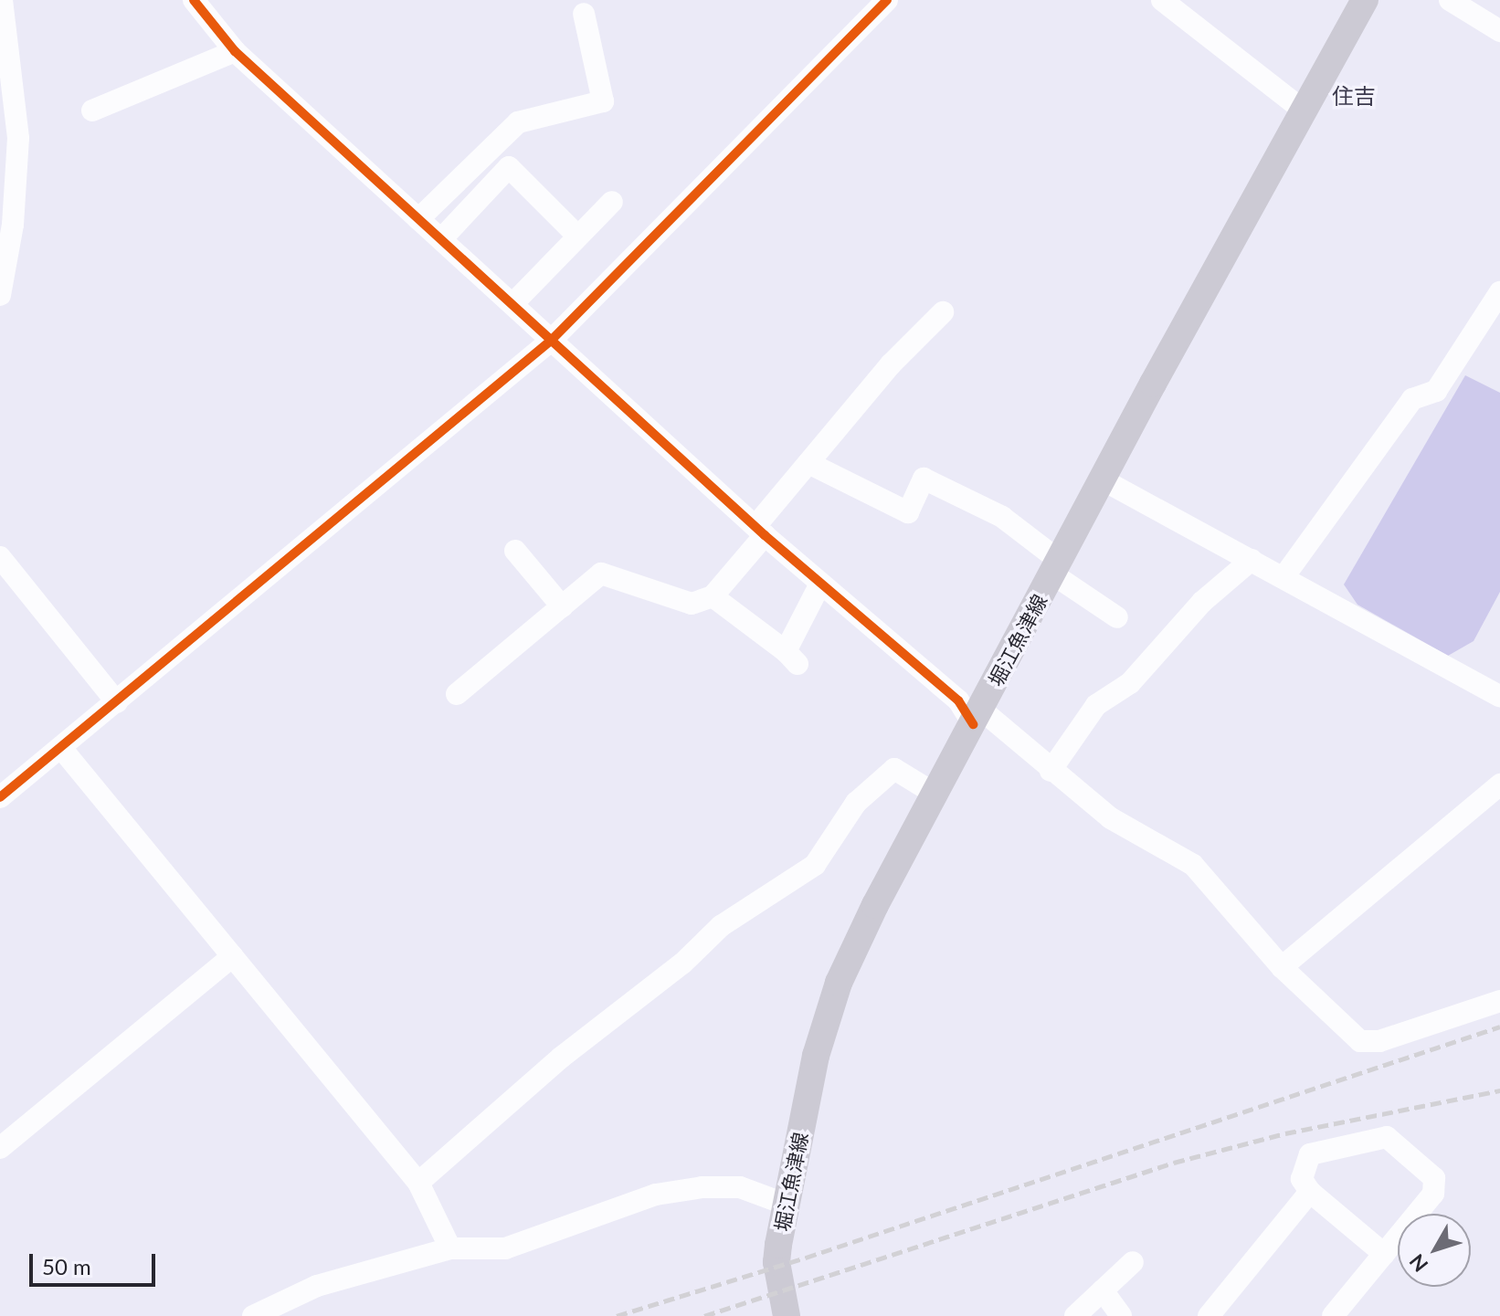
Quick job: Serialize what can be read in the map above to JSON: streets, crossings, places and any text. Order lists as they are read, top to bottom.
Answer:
{
  "streets": {
    "main road": ["堀江魚津線"]
  },
  "districts": ["住吉"],
  "scale_bar": "50 m",
  "north": "bottom left"
}
